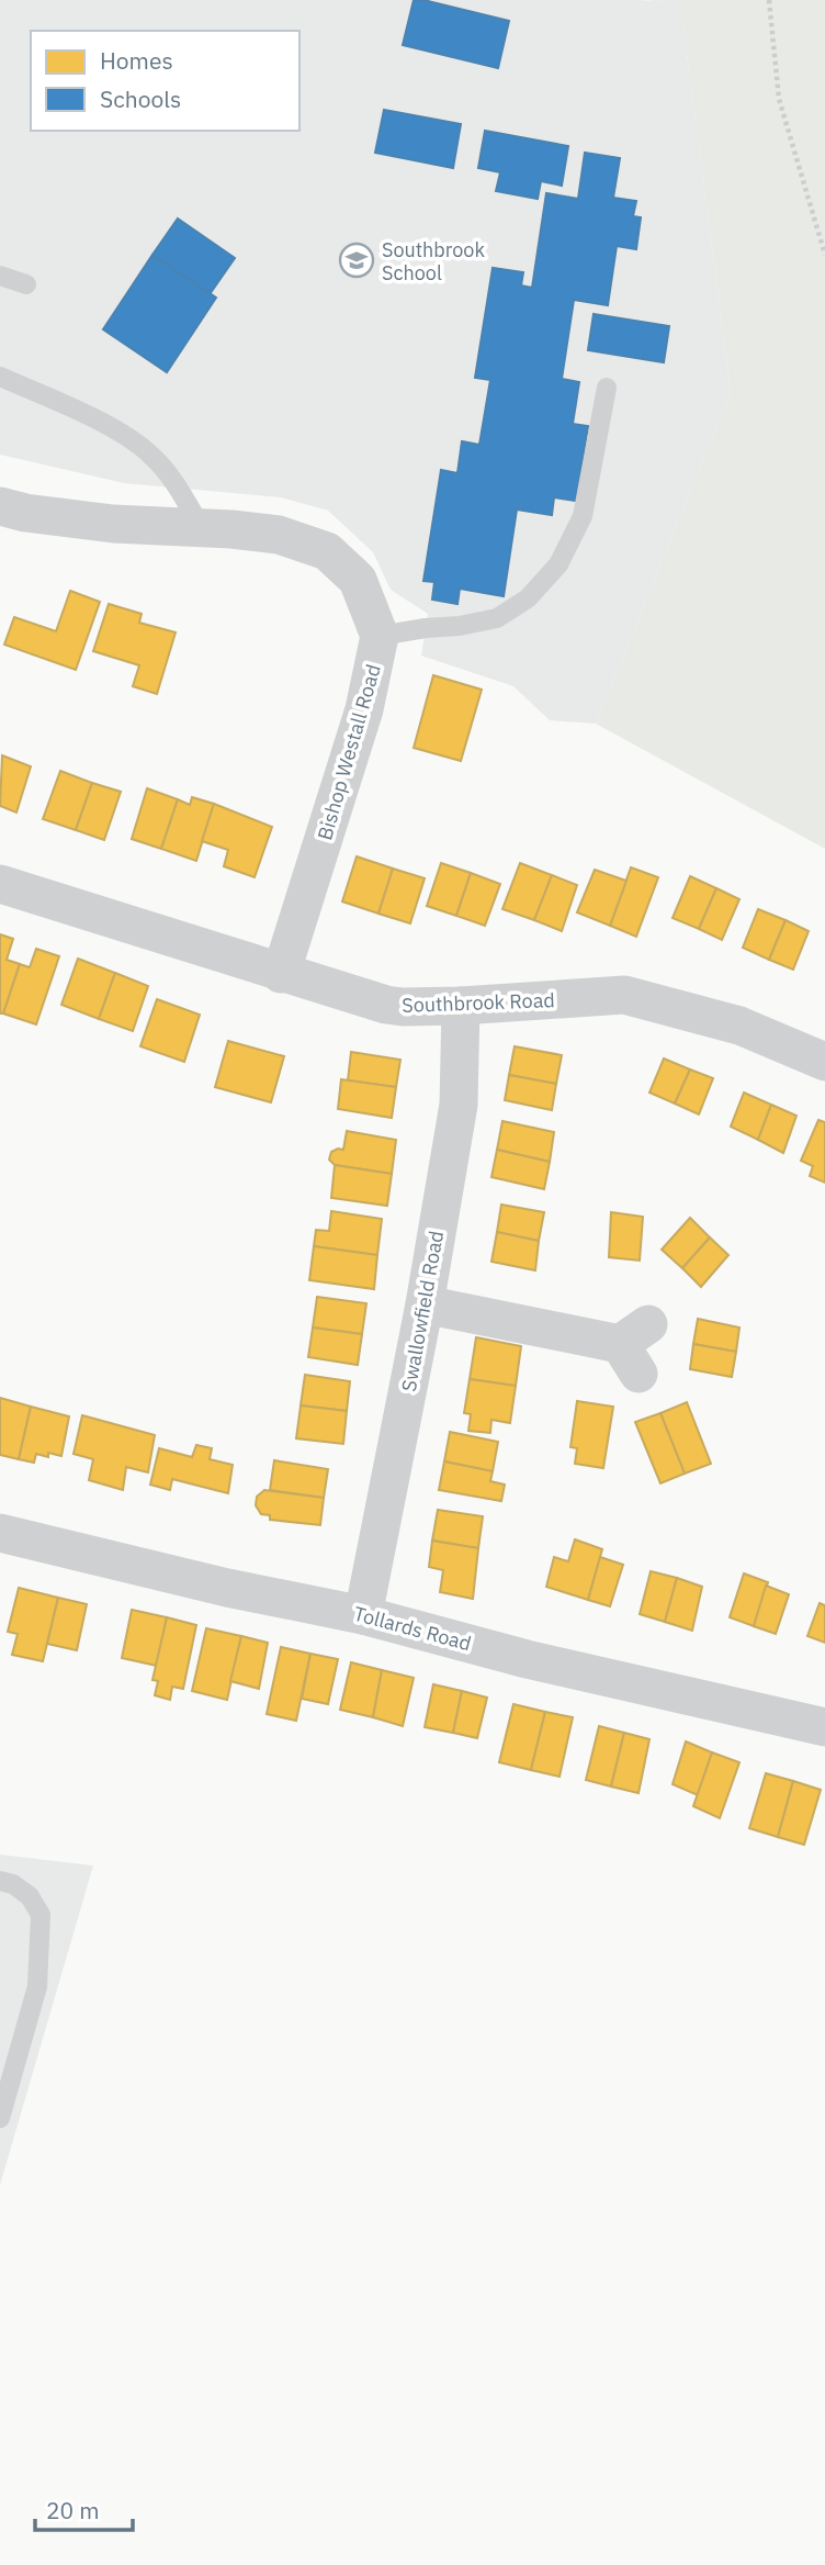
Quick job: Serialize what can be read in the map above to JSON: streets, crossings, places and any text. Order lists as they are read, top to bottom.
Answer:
{
  "streets": {
    "street": [
      "Bishop Westall Road",
      "Southbrook Road",
      "Swallowfield Road",
      "Tollards Road"
    ]
  },
  "crossings": [
    ["Bishop Westall Road", "Southbrook Road"],
    ["Southbrook Road", "Swallowfield Road"],
    ["Swallowfield Road", "Tollards Road"]
  ],
  "places": {
    "school or university": ["Southbrook School"]
  },
  "legend": ["Homes", "Schools"],
  "scale_bar": "20 m"
}
